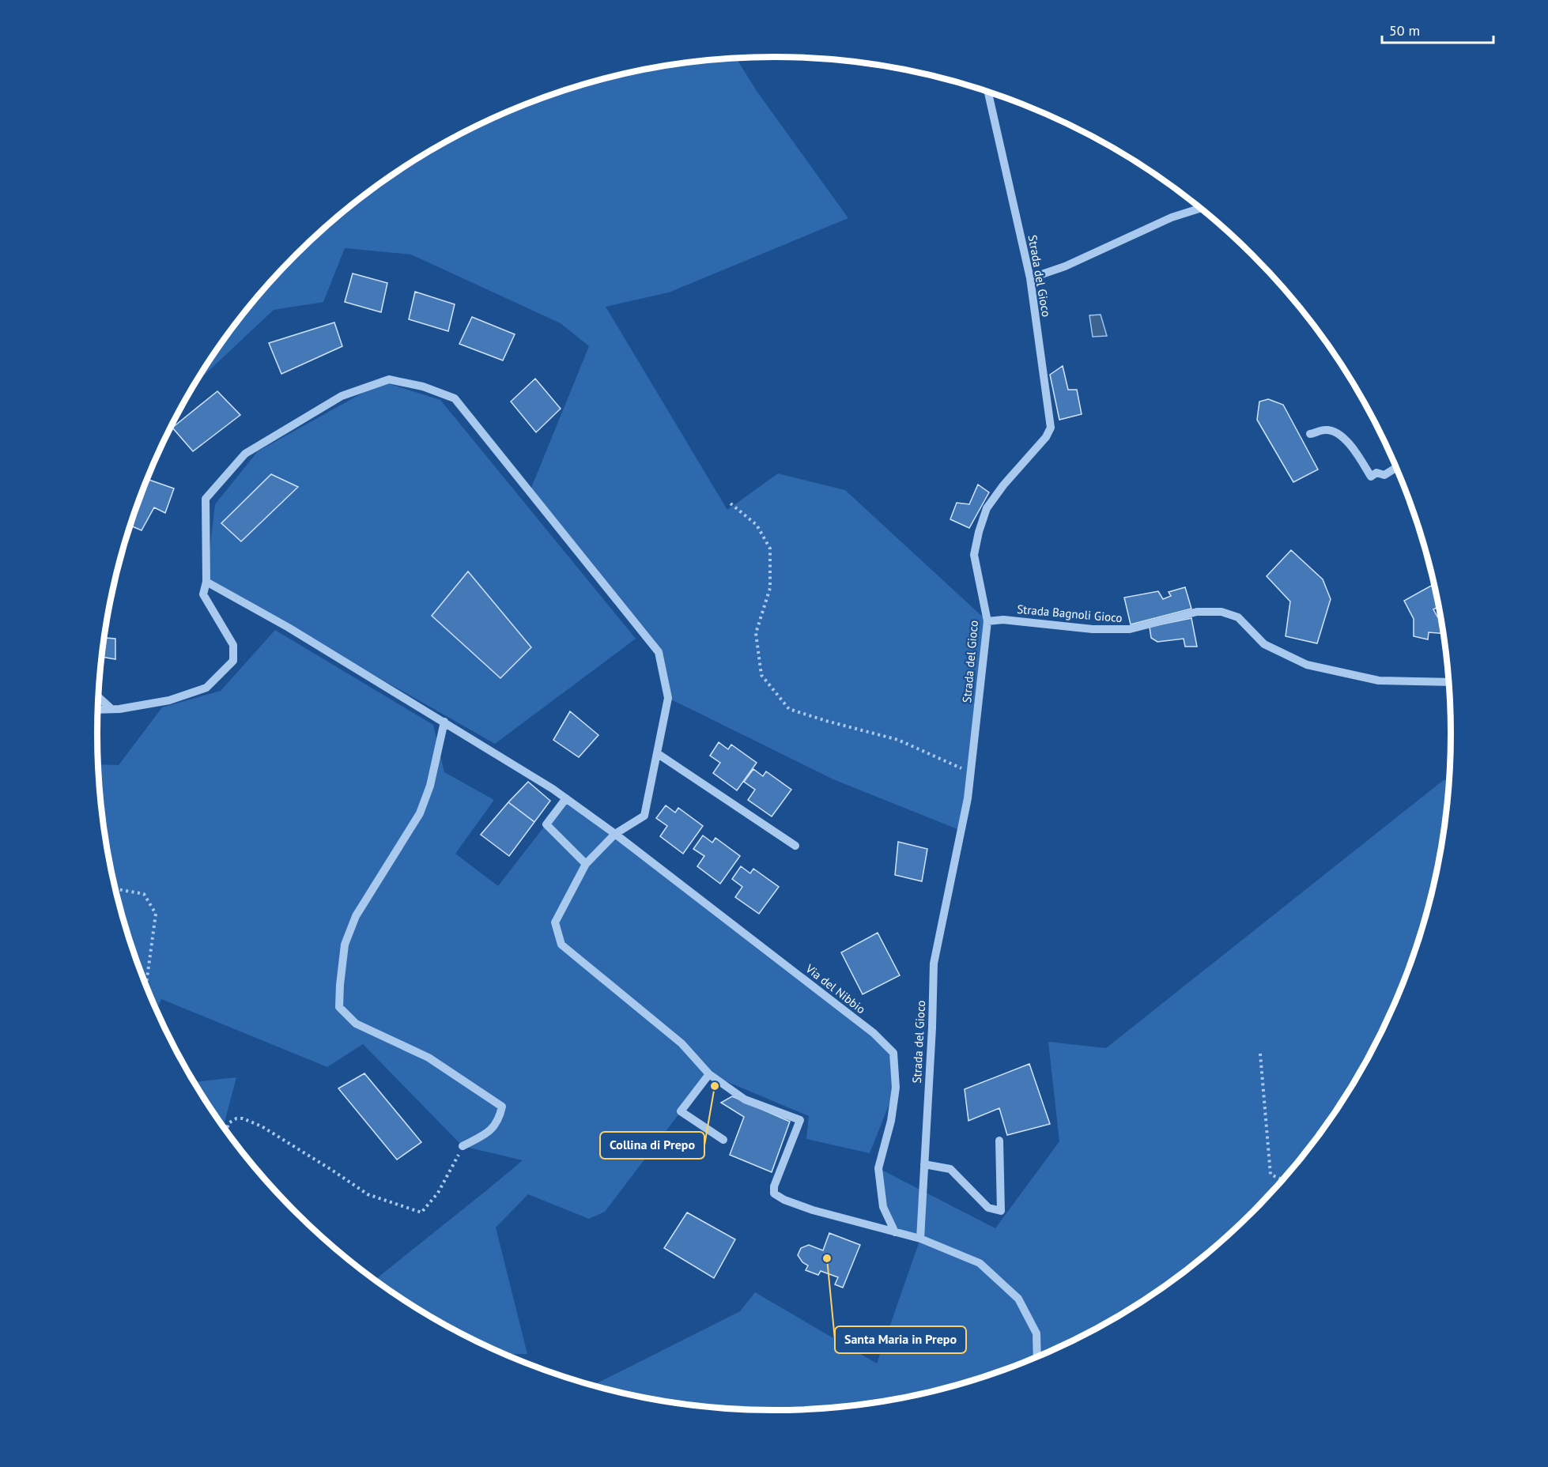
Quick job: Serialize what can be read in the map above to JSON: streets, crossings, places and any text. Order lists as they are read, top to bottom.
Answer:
{
  "streets": {
    "street": ["Strada del Gioco", "Strada Bagnoli Gioco", "Via del Nibbio"]
  },
  "crossings": [
    ["Strada del Gioco", "Strada Bagnoli Gioco"]
  ],
  "places": ["Collina di Prepo", "Santa Maria in Prepo"],
  "scale_bar": "50 m"
}
